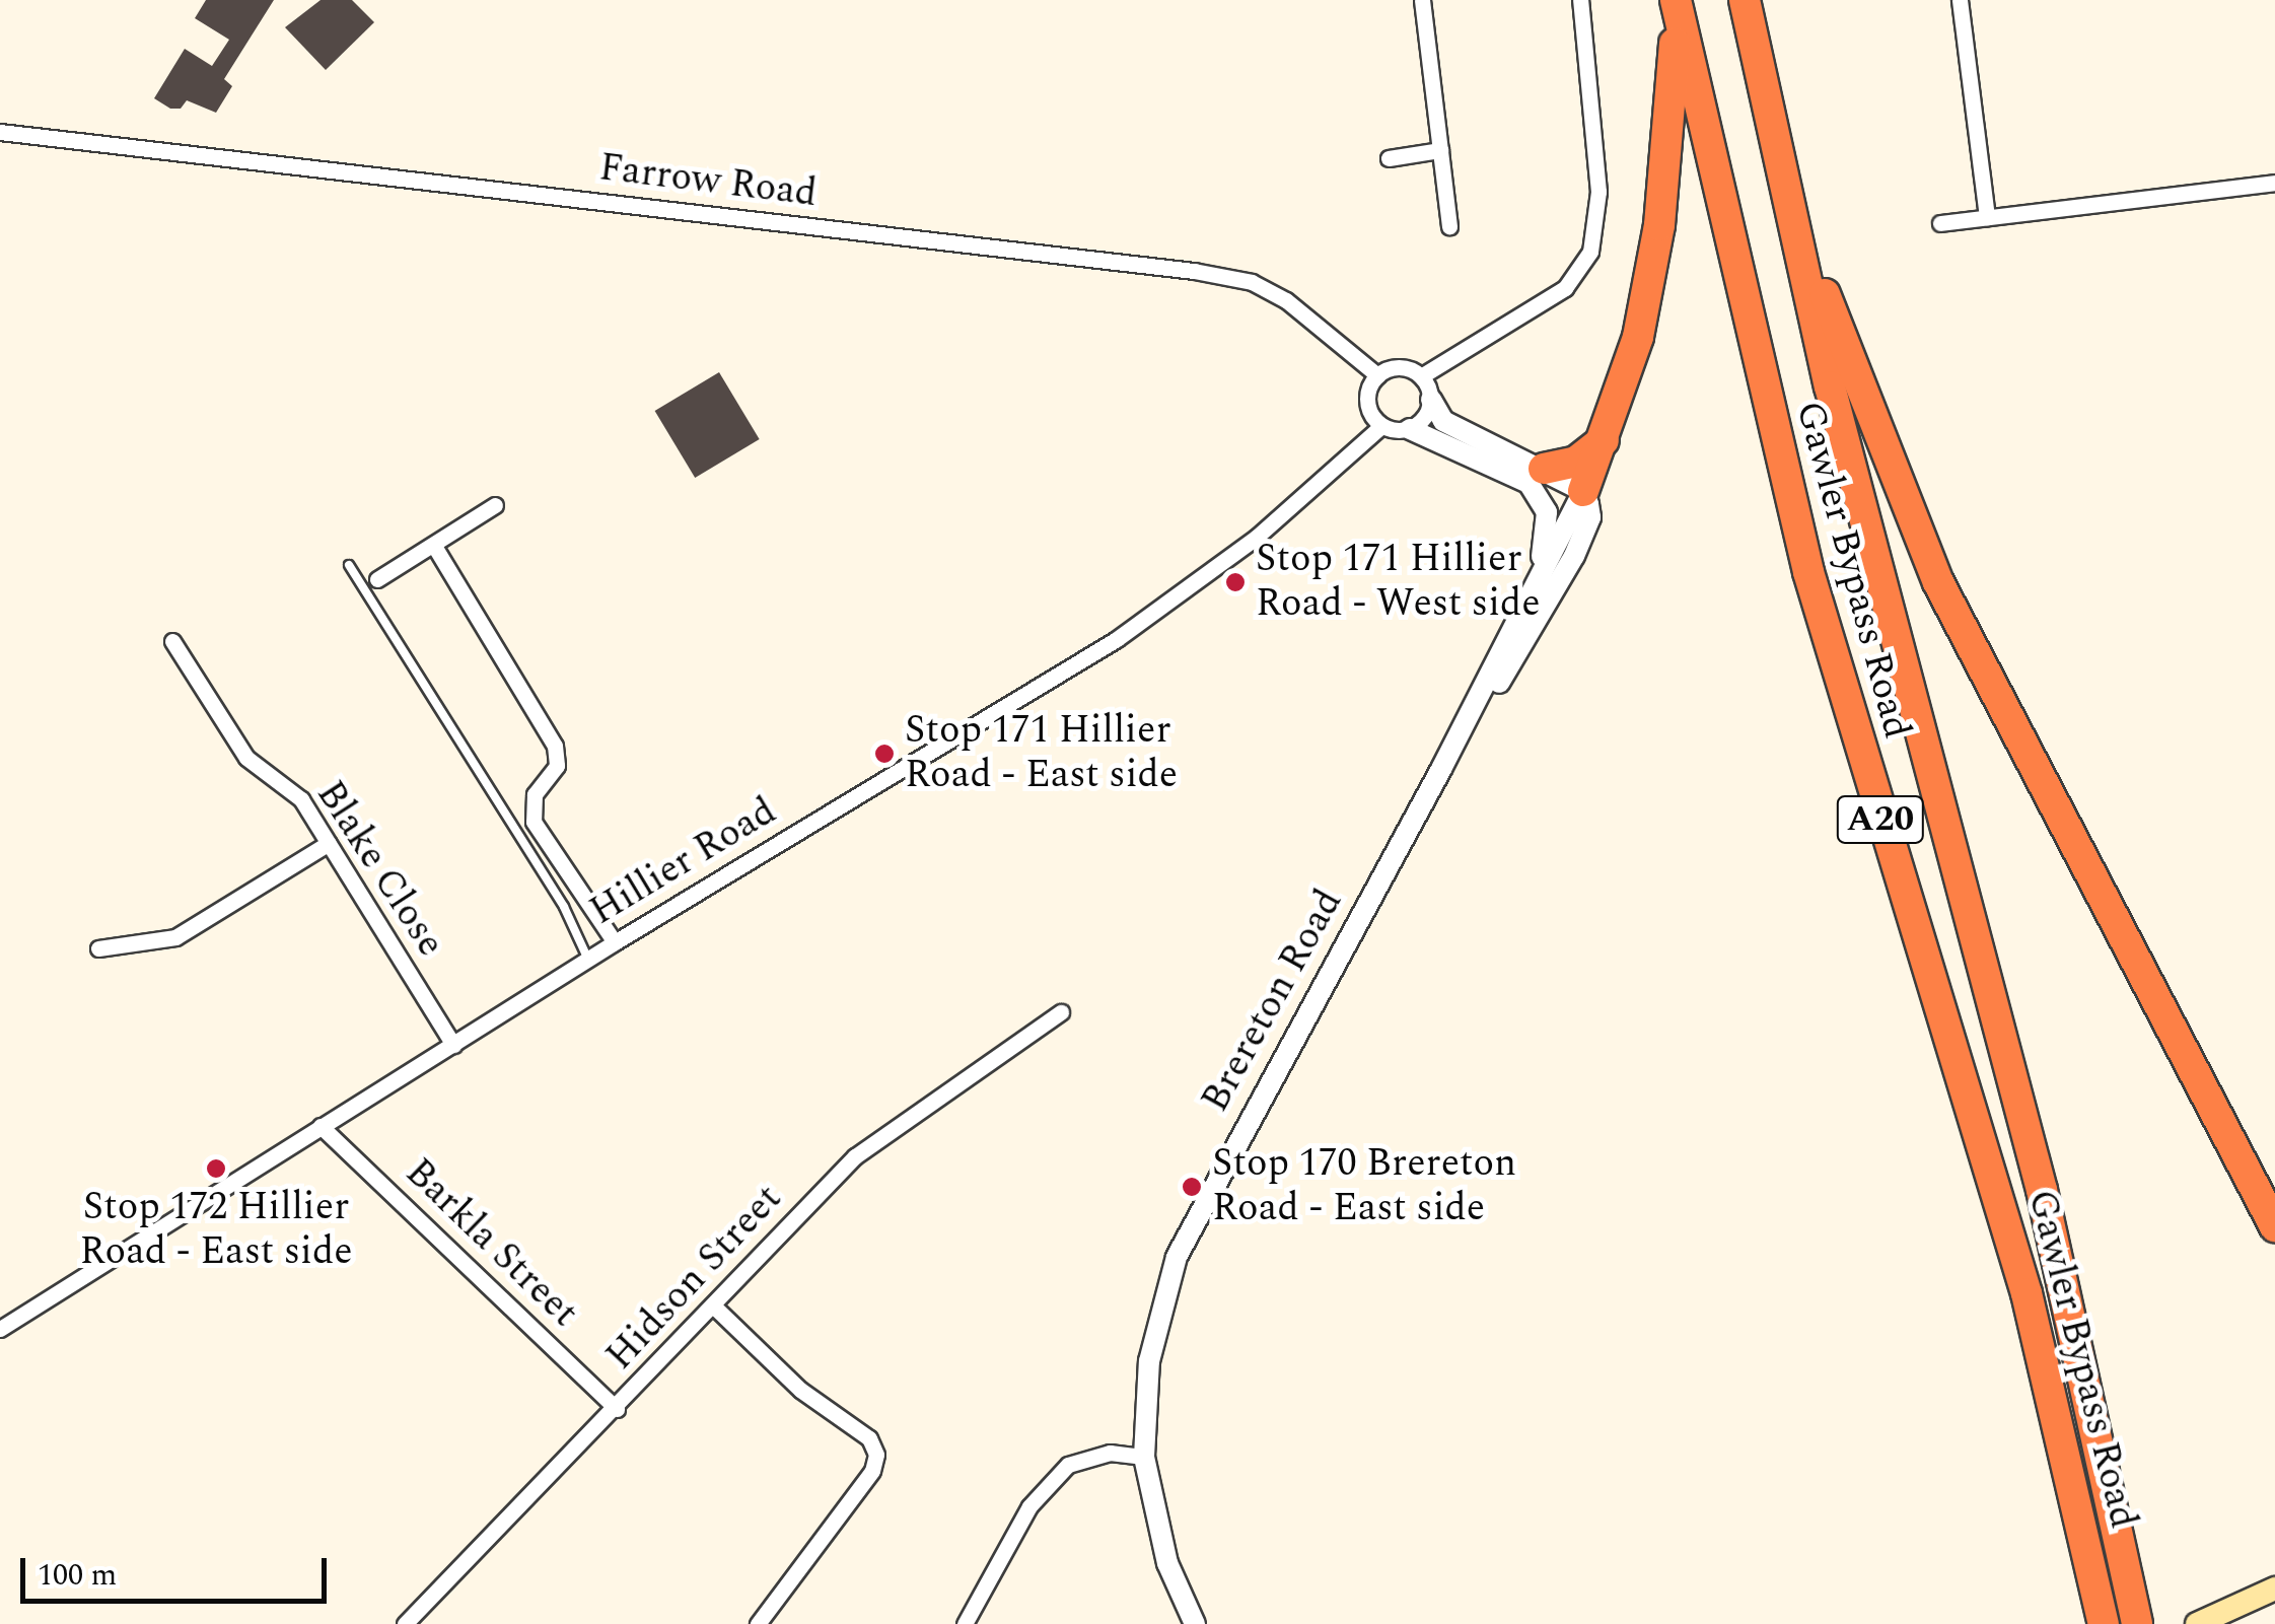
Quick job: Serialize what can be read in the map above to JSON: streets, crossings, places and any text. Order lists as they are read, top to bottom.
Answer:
{
  "streets": {
    "highway": ["Gawler Bypass Road", "A20"],
    "street": [
      "Farrow Road",
      "Hillier Road",
      "Blake Close",
      "Brereton Road",
      "Barkla Street",
      "Hidson Street"
    ]
  },
  "crossings": [
    ["Farrow Road", "Hillier Road"],
    ["Farrow Road", "Brereton Road"],
    ["Hillier Road", "Blake Close"],
    ["Hillier Road", "Brereton Road"],
    ["Hillier Road", "Barkla Street"],
    ["Barkla Street", "Hidson Street"]
  ],
  "places": [
    "Stop 171 Hillier Road - West side",
    "Stop 171 Hillier Road - East side",
    "Stop 172 Hillier Road - East side",
    "Stop 170 Brereton Road - East side"
  ],
  "scale_bar": "100 m"
}
